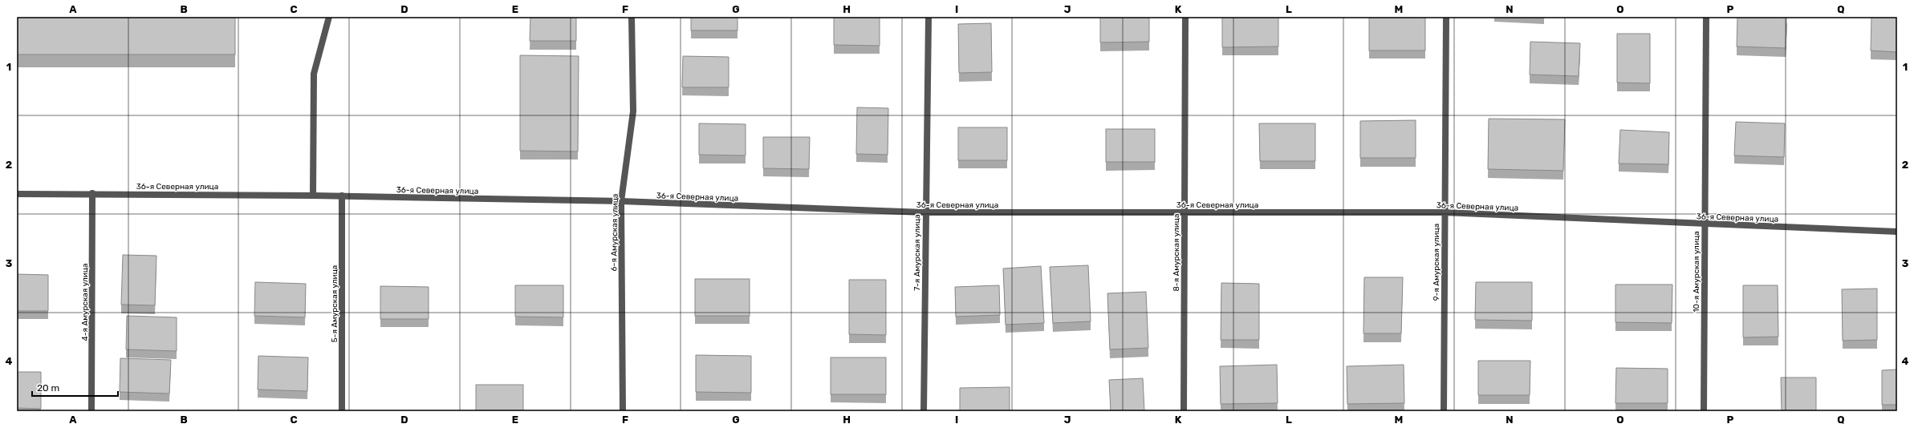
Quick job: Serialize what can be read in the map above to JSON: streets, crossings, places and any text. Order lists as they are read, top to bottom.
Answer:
{
  "streets": {
    "street": [
      "36-я Северная улица",
      "6-я Амурская улица",
      "7-я Амурская улица",
      "8-я Амурская улица",
      "9-я Амурская улица",
      "10-я Амурская улица",
      "4-я Амурская улица",
      "5-я Амурская улица"
    ]
  },
  "crossings": [
    ["36-я Северная улица", "6-я Амурская улица"],
    ["36-я Северная улица", "7-я Амурская улица"],
    ["36-я Северная улица", "8-я Амурская улица"],
    ["36-я Северная улица", "9-я Амурская улица"],
    ["36-я Северная улица", "10-я Амурская улица"],
    ["36-я Северная улица", "4-я Амурская улица"],
    ["36-я Северная улица", "5-я Амурская улица"]
  ],
  "scale_bar": "20 m",
  "grid": {
    "columns": [
      "A",
      "B",
      "C",
      "D",
      "E",
      "F",
      "G",
      "H",
      "I",
      "J",
      "K",
      "L",
      "M",
      "N",
      "O",
      "P",
      "Q"
    ],
    "rows": [
      "1",
      "2",
      "3",
      "4"
    ]
  }
}
